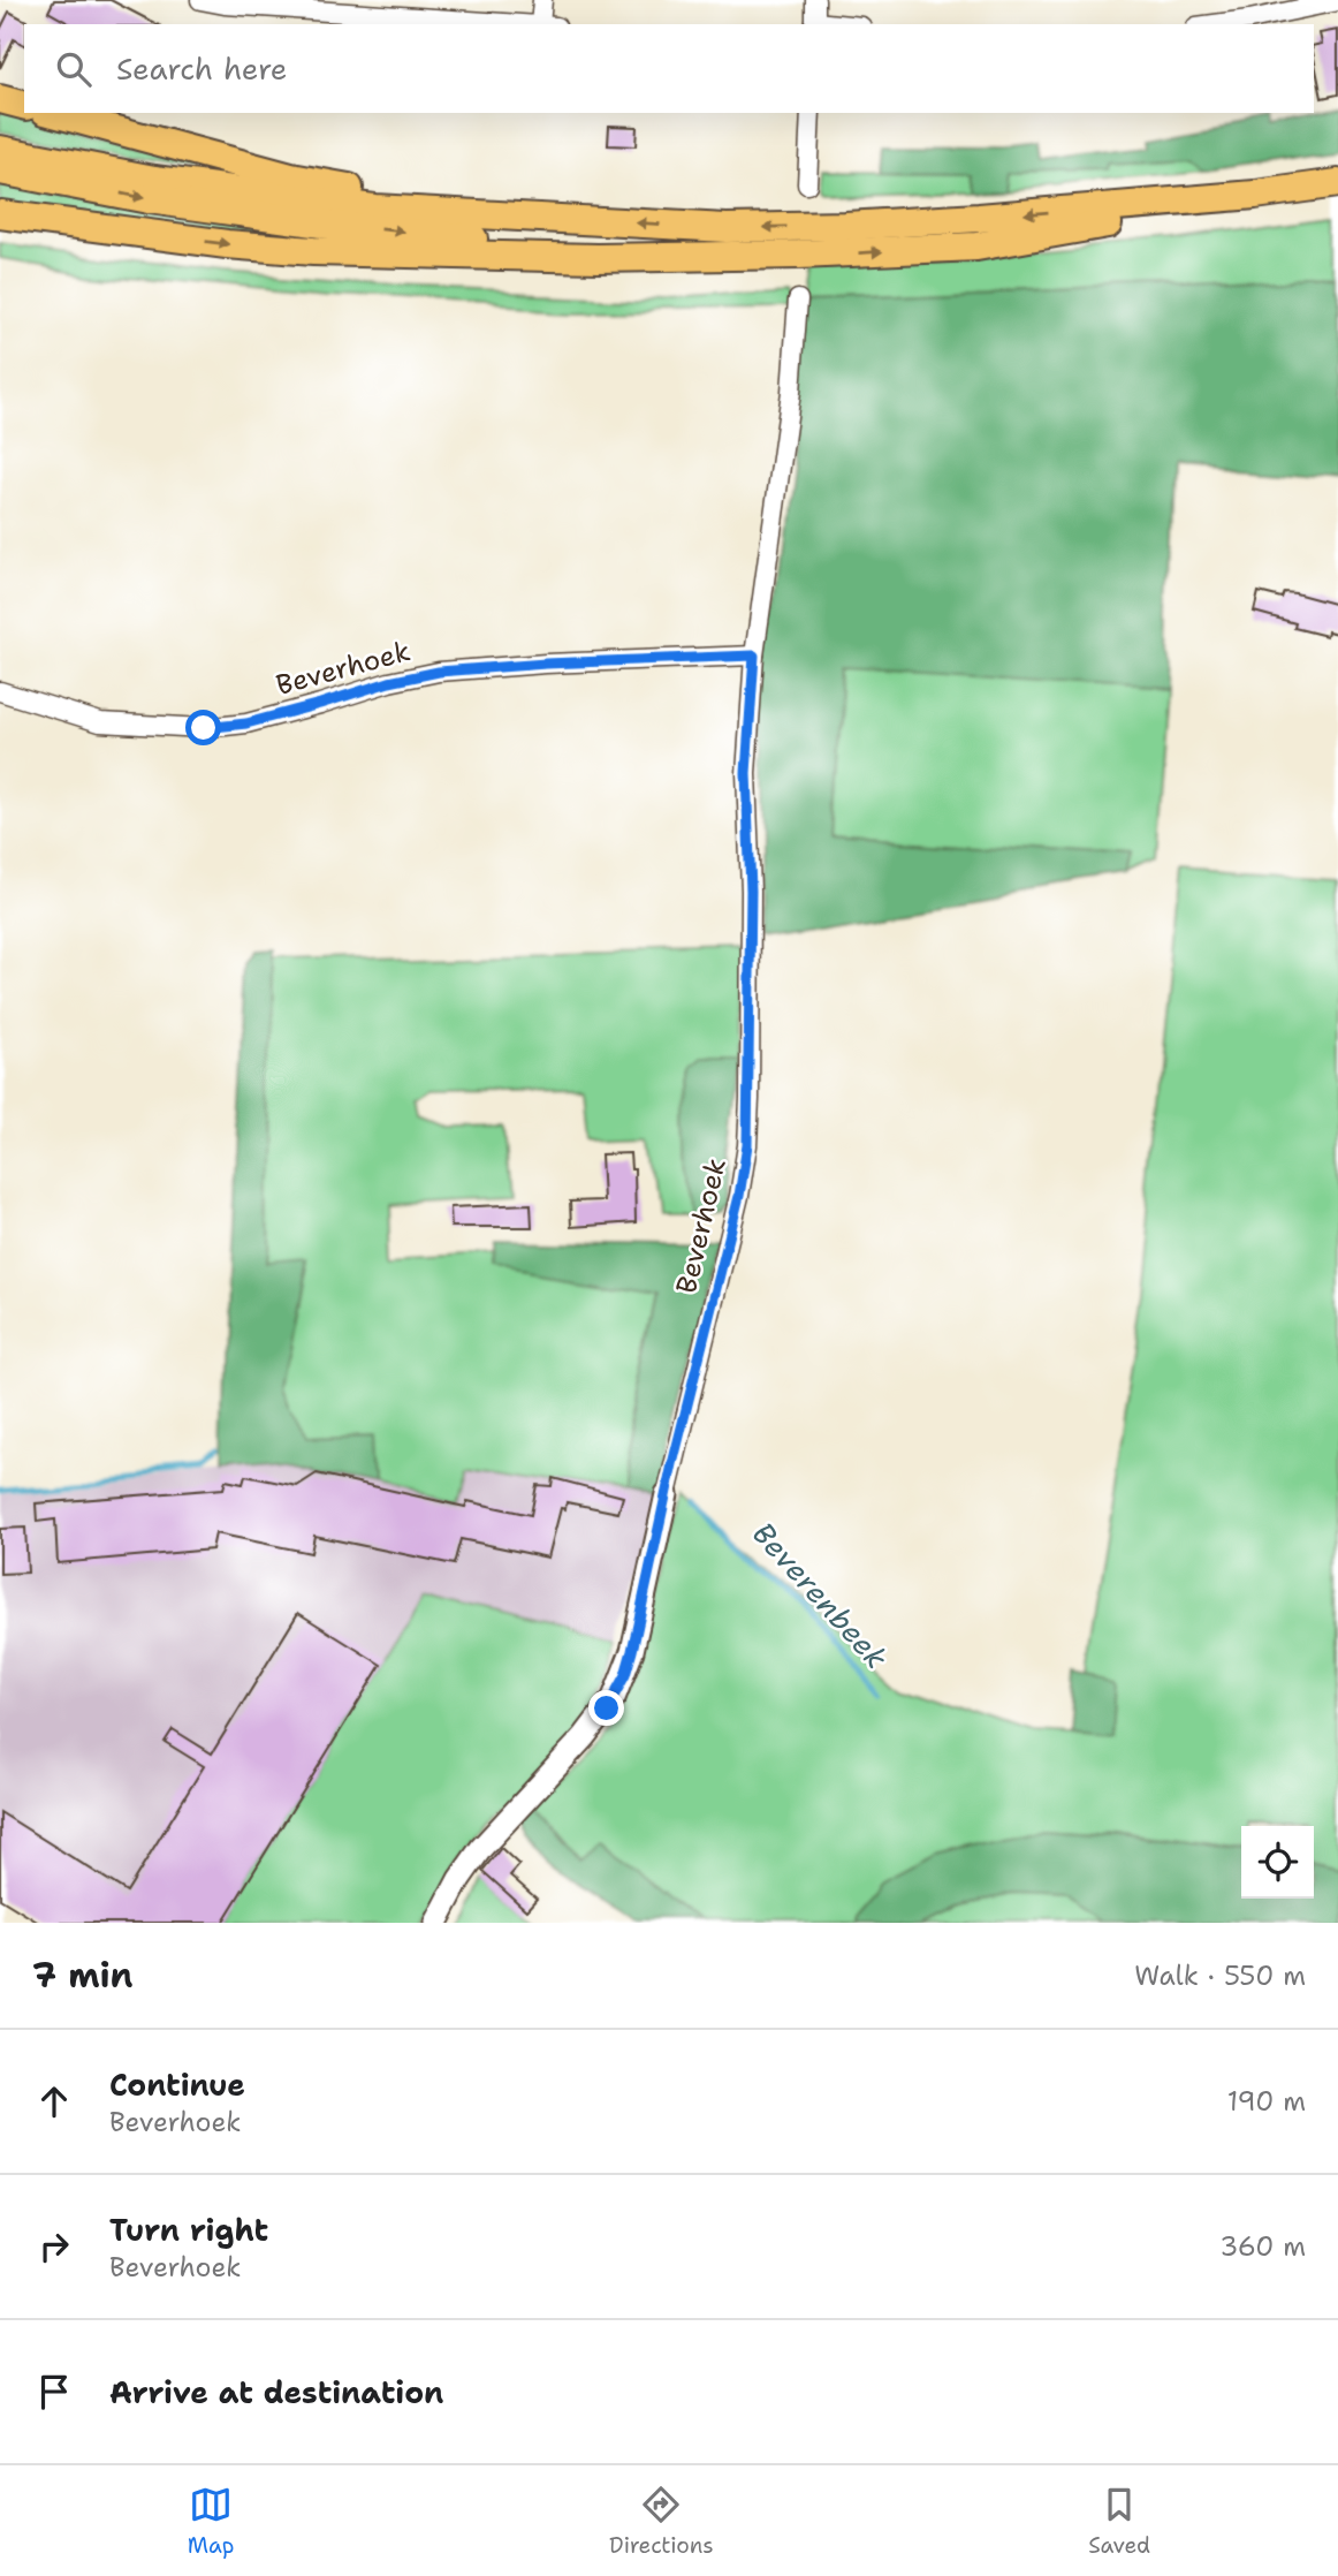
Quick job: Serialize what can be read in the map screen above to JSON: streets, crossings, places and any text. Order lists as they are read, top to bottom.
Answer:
{
  "streets": {
    "street": ["Beverhoek"]
  },
  "water": ["Beverenbeek"],
  "page": {
    "search": "Search here",
    "heading": ["7 min", "Walk · 550 m"],
    "list": [
      ["Continue", "Beverhoek", "190 m"],
      ["Turn right", "Beverhoek", "360 m"],
      "Arrive at destination"
    ],
    "nav": ["Map", "Directions", "Saved"]
  }
}
